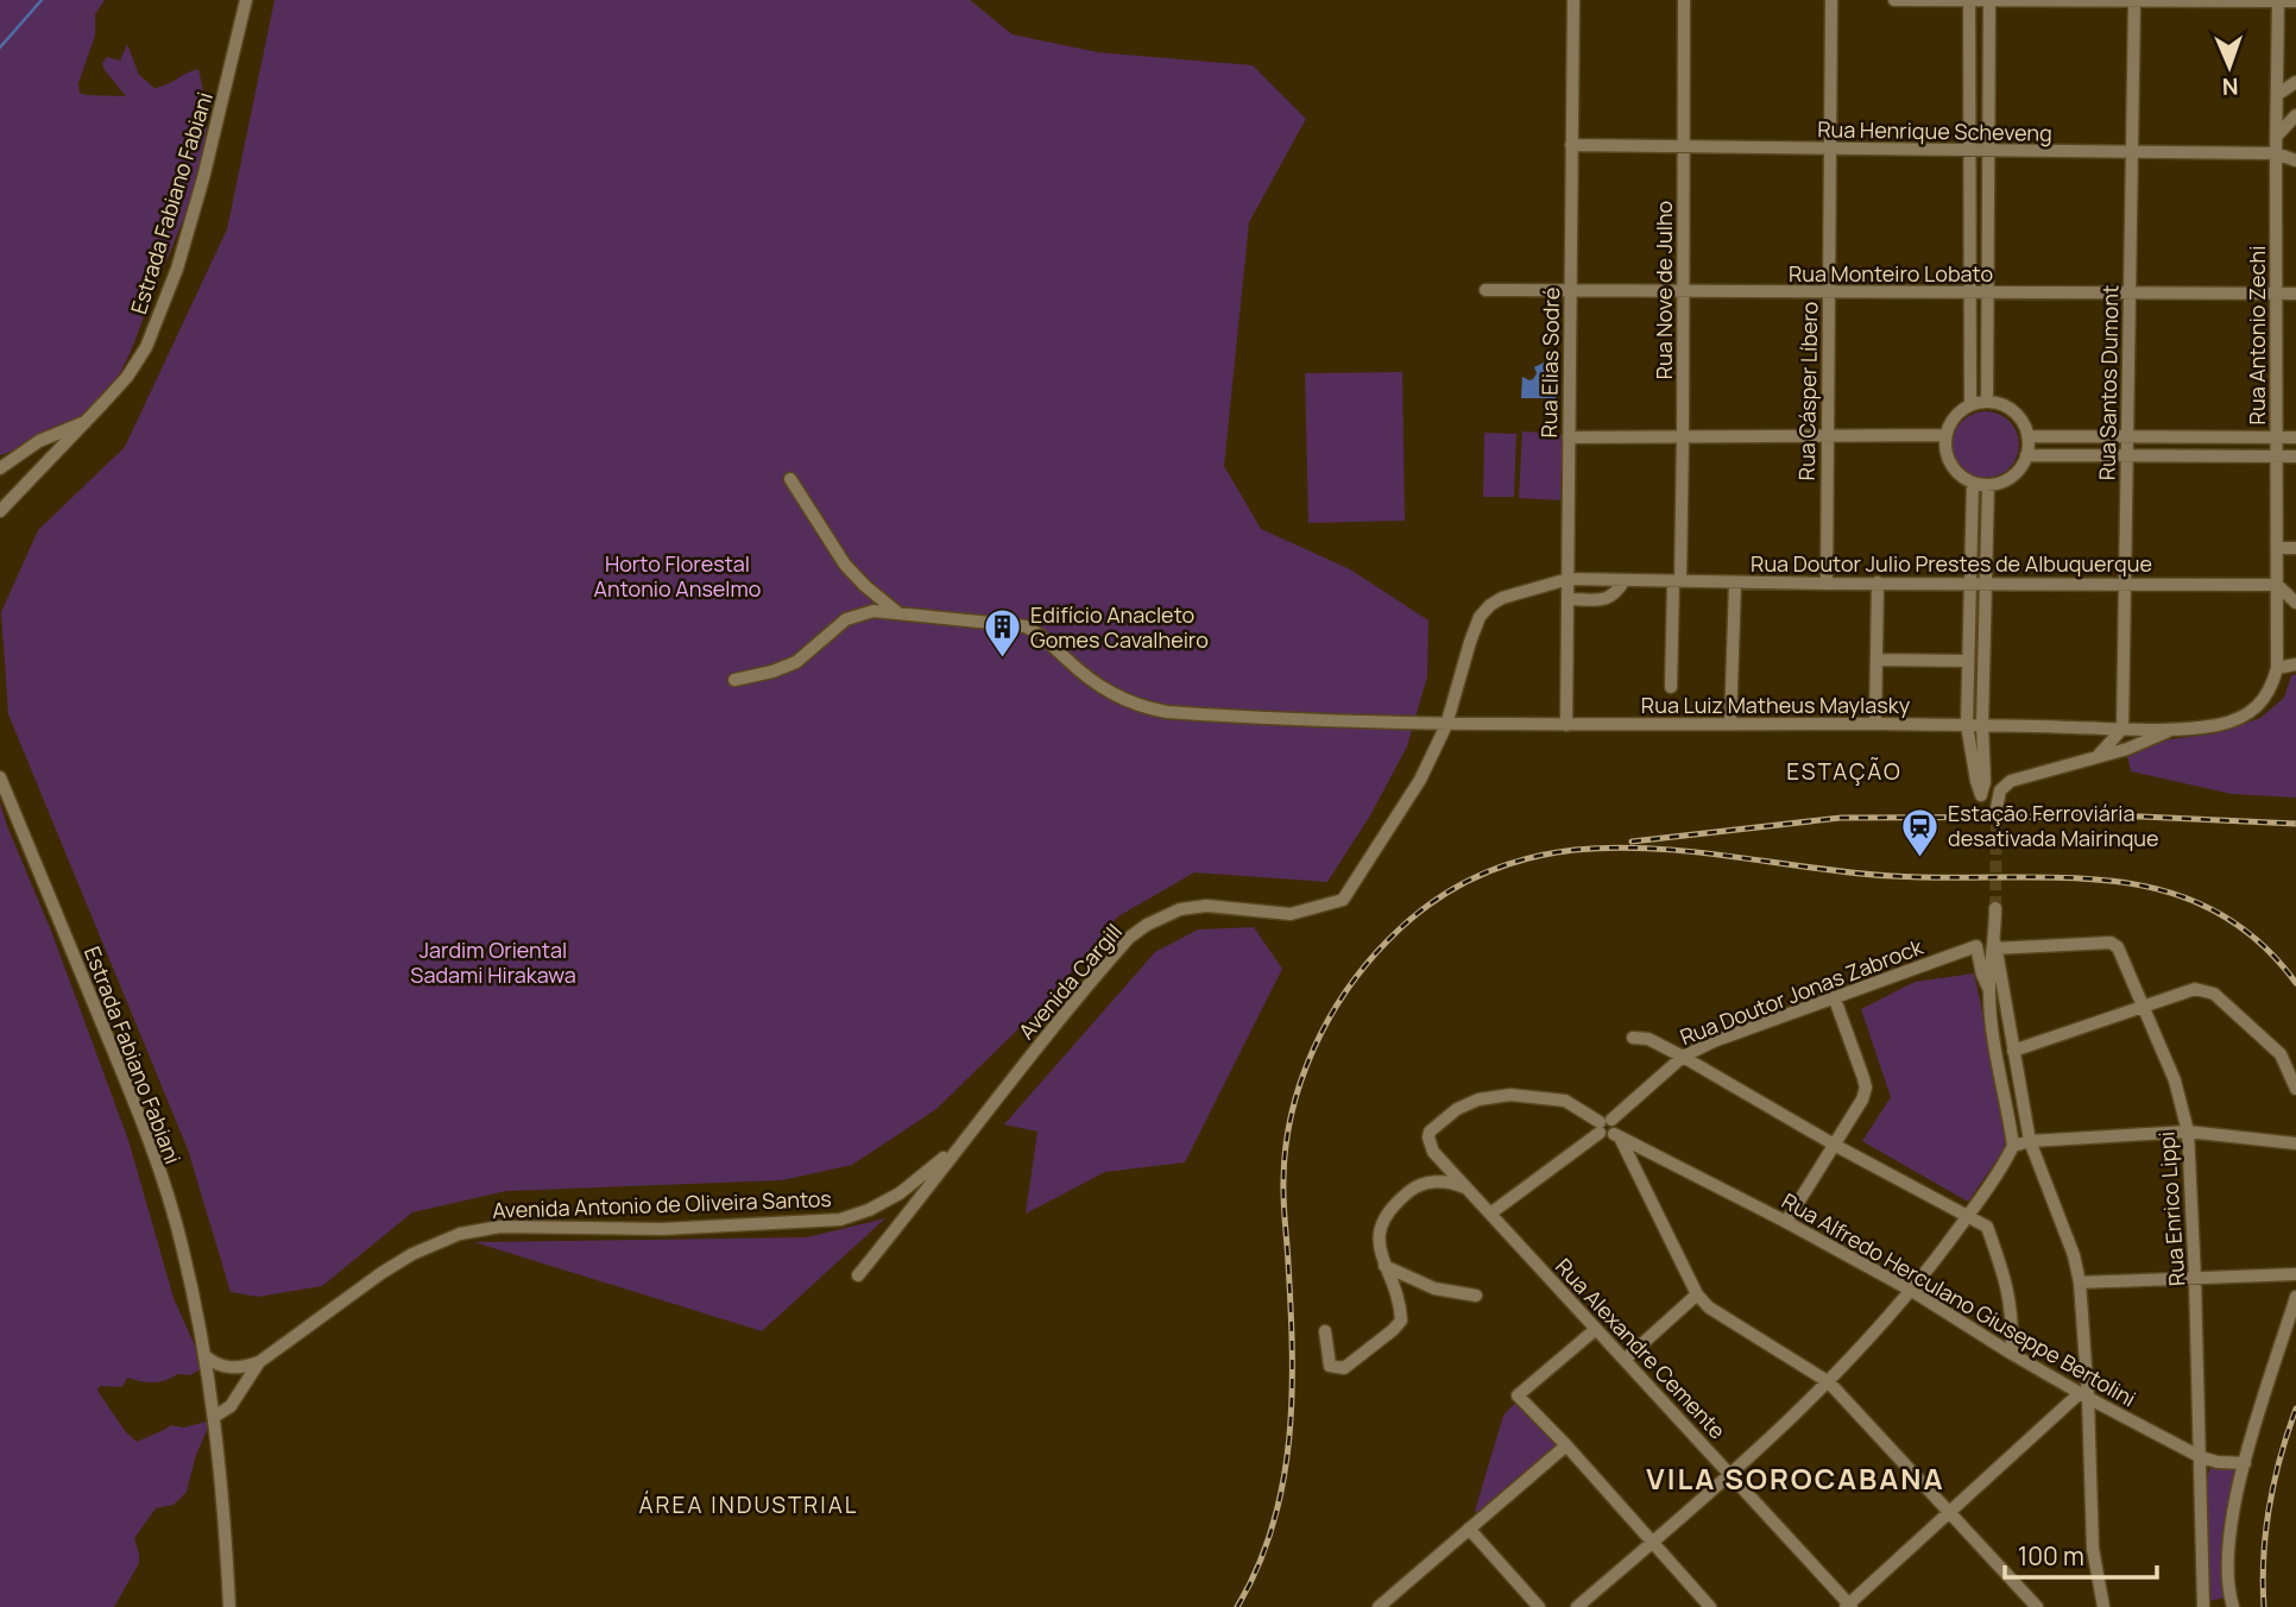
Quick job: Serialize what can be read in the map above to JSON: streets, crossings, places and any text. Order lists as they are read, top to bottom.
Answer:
{
  "streets": {
    "street": [
      "Rua Henrique Scheveng",
      "Estrada Fabiano Fabiani",
      "Rua Monteiro Lobato",
      "Rua Nove de Julho",
      "Rua Antonio Zechi",
      "Rua Elias Sodré",
      "Rua Santos Dumont",
      "Rua Cásper Líbero",
      "Rua Doutor Julio Prestes de Albuquerque",
      "Rua Luiz Matheus Maylasky",
      "Avenida Cargill",
      "Rua Doutor Jonas Zabrock",
      "Avenida Antonio de Oliveira Santos",
      "Rua Enrico Lippi",
      "Rua Alfredo Herculano Giuseppe Bertolini",
      "Rua Alexandre Cemente"
    ]
  },
  "crossings": [
    ["Rua Henrique Scheveng", "Rua Nove de Julho"],
    ["Rua Henrique Scheveng", "Rua Antonio Zechi"],
    ["Rua Henrique Scheveng", "Rua Elias Sodré"],
    ["Rua Henrique Scheveng", "Rua Santos Dumont"],
    ["Rua Henrique Scheveng", "Rua Cásper Líbero"],
    ["Rua Monteiro Lobato", "Rua Nove de Julho"],
    ["Rua Monteiro Lobato", "Rua Antonio Zechi"],
    ["Rua Monteiro Lobato", "Rua Elias Sodré"],
    ["Rua Monteiro Lobato", "Rua Santos Dumont"],
    ["Rua Monteiro Lobato", "Rua Cásper Líbero"],
    ["Rua Nove de Julho", "Rua Doutor Julio Prestes de Albuquerque"],
    ["Rua Antonio Zechi", "Rua Doutor Julio Prestes de Albuquerque"],
    ["Rua Antonio Zechi", "Rua Luiz Matheus Maylasky"],
    ["Rua Elias Sodré", "Rua Doutor Julio Prestes de Albuquerque"],
    ["Rua Elias Sodré", "Rua Luiz Matheus Maylasky"],
    ["Rua Elias Sodré", "Avenida Cargill"],
    ["Rua Santos Dumont", "Rua Doutor Julio Prestes de Albuquerque"],
    ["Rua Santos Dumont", "Rua Luiz Matheus Maylasky"],
    ["Rua Cásper Líbero", "Rua Doutor Julio Prestes de Albuquerque"],
    ["Rua Doutor Julio Prestes de Albuquerque", "Avenida Cargill"],
    ["Rua Luiz Matheus Maylasky", "Avenida Cargill"],
    ["Avenida Cargill", "Avenida Antonio de Oliveira Santos"],
    ["Rua Doutor Jonas Zabrock", "Rua Alexandre Cemente"],
    ["Rua Enrico Lippi", "Rua Alfredo Herculano Giuseppe Bertolini"]
  ],
  "districts": ["ESTAÇÃO", "VILA SOROCABANA", "ÁREA INDUSTRIAL"],
  "parks": ["Horto Florestal Antonio Anselmo", "Jardim Oriental Sadami Hirakawa"],
  "places": {
    "building": ["Edifício Anacleto Gomes Cavalheiro"],
    "station": ["Estação Ferroviária desativada Mairinque"]
  },
  "scale_bar": "100 m",
  "north": "bottom"
}
